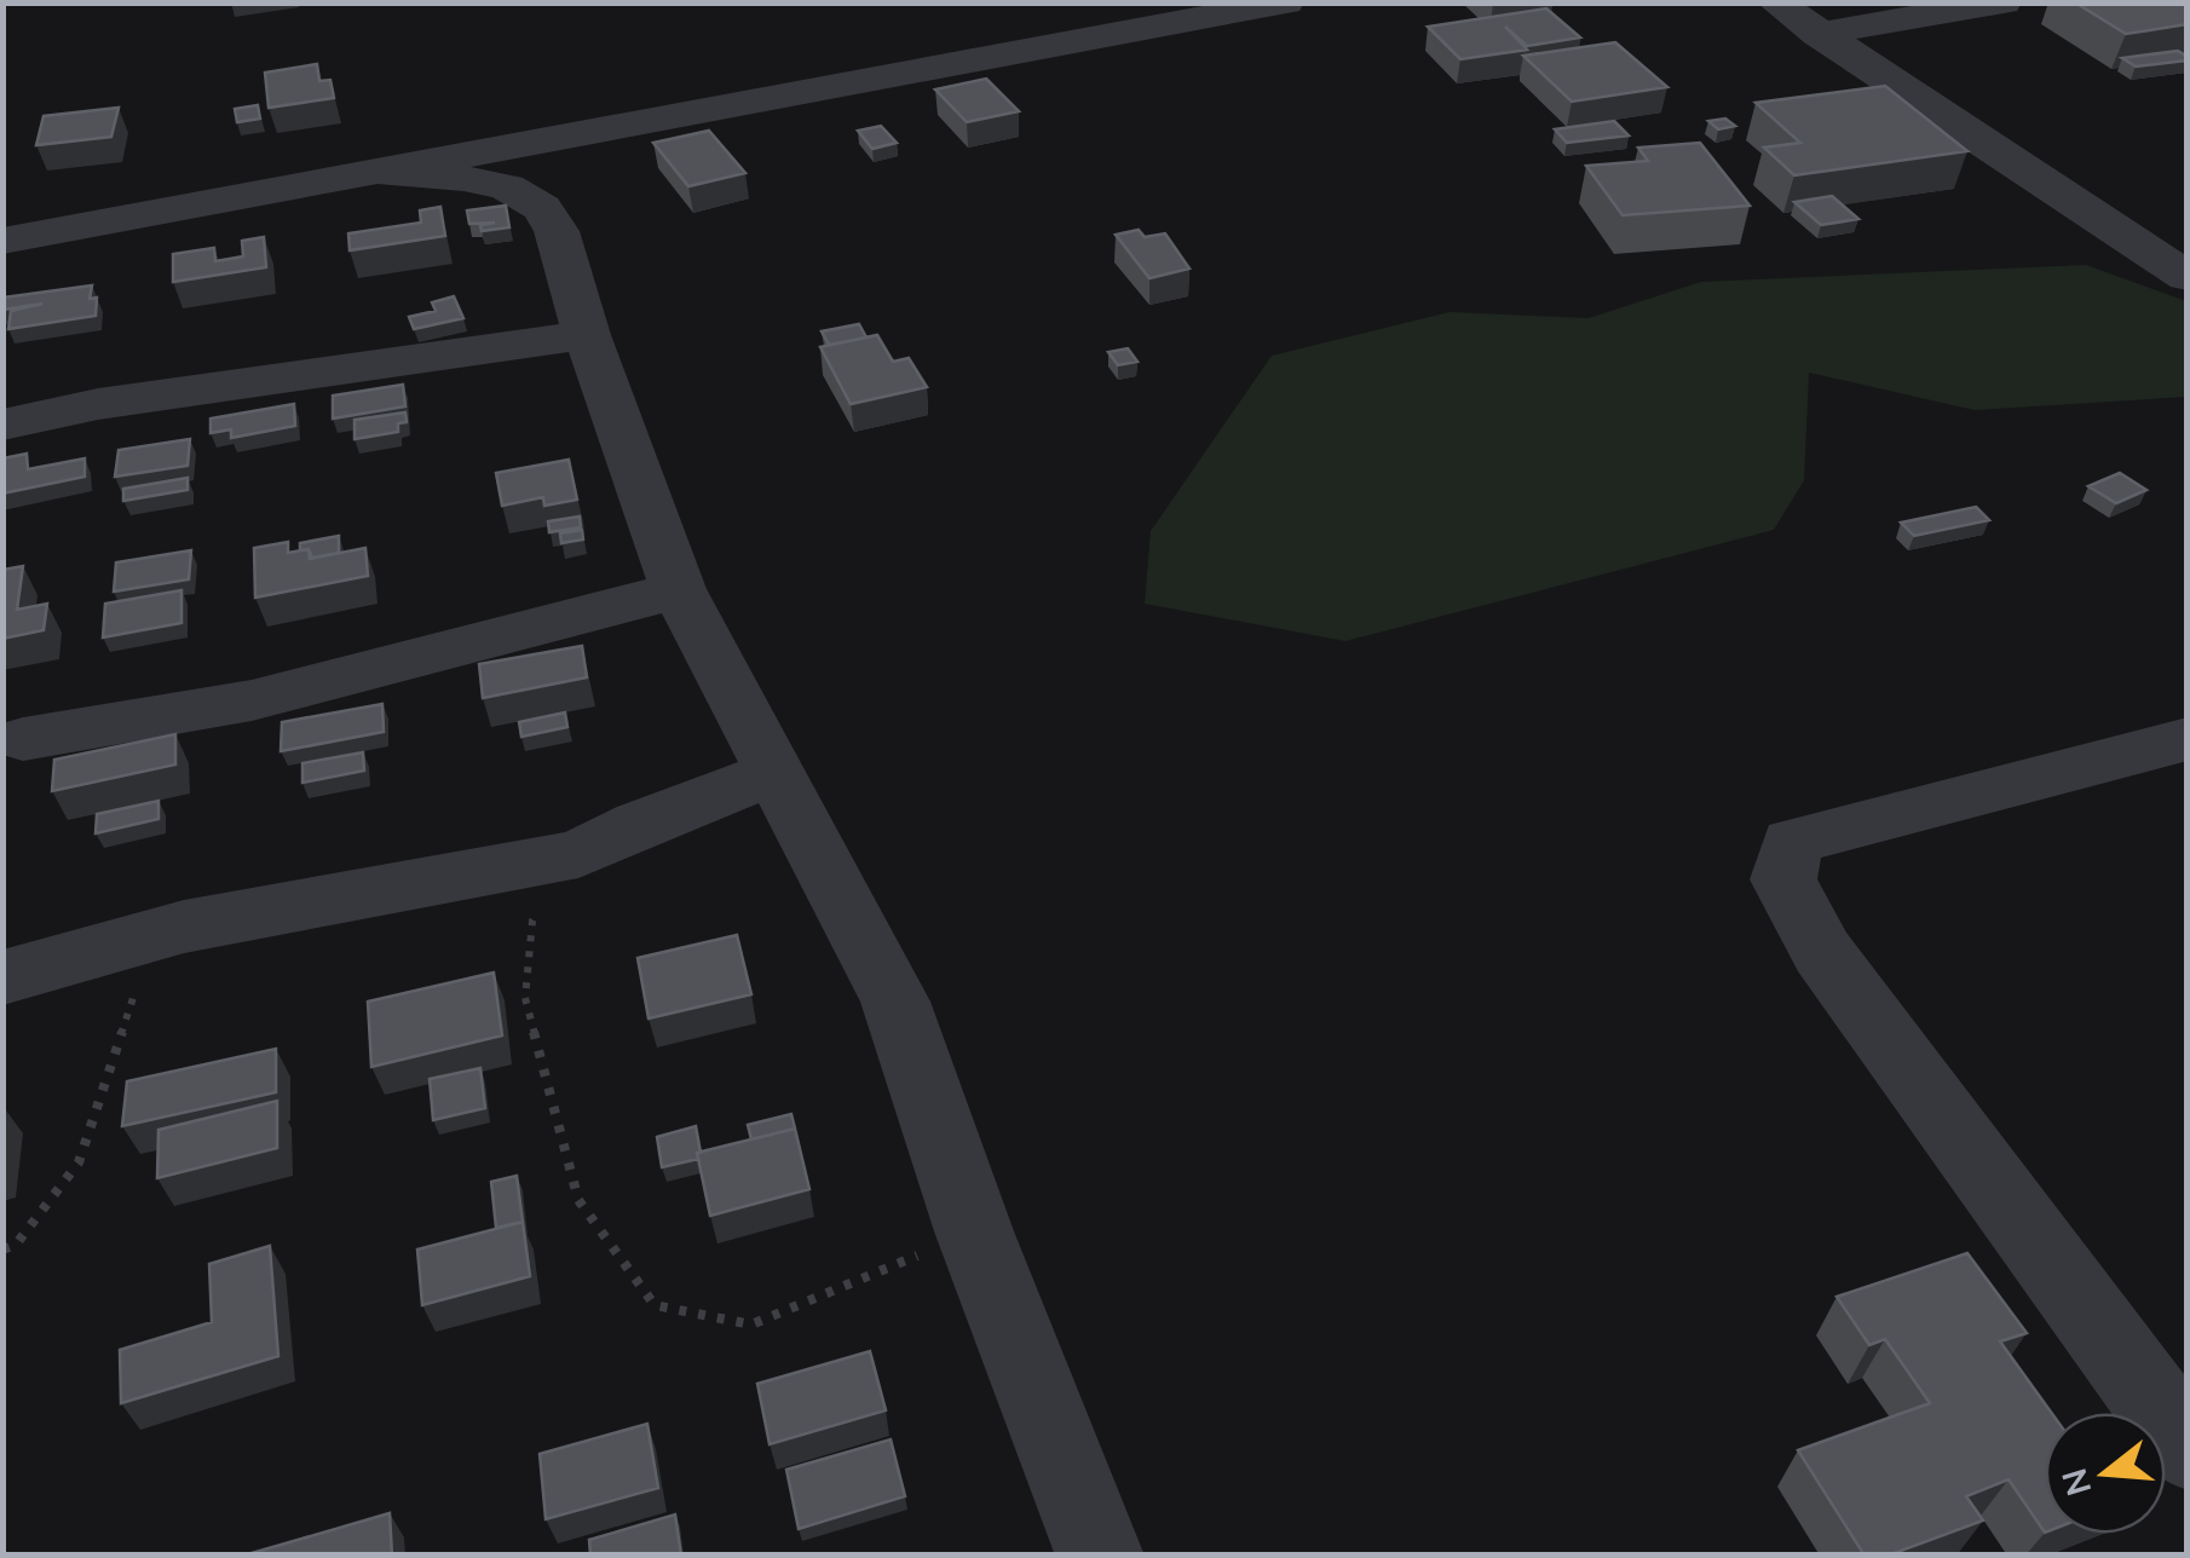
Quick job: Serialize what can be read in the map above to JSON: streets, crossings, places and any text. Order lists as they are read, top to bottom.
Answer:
{
  "north": "left"
}
